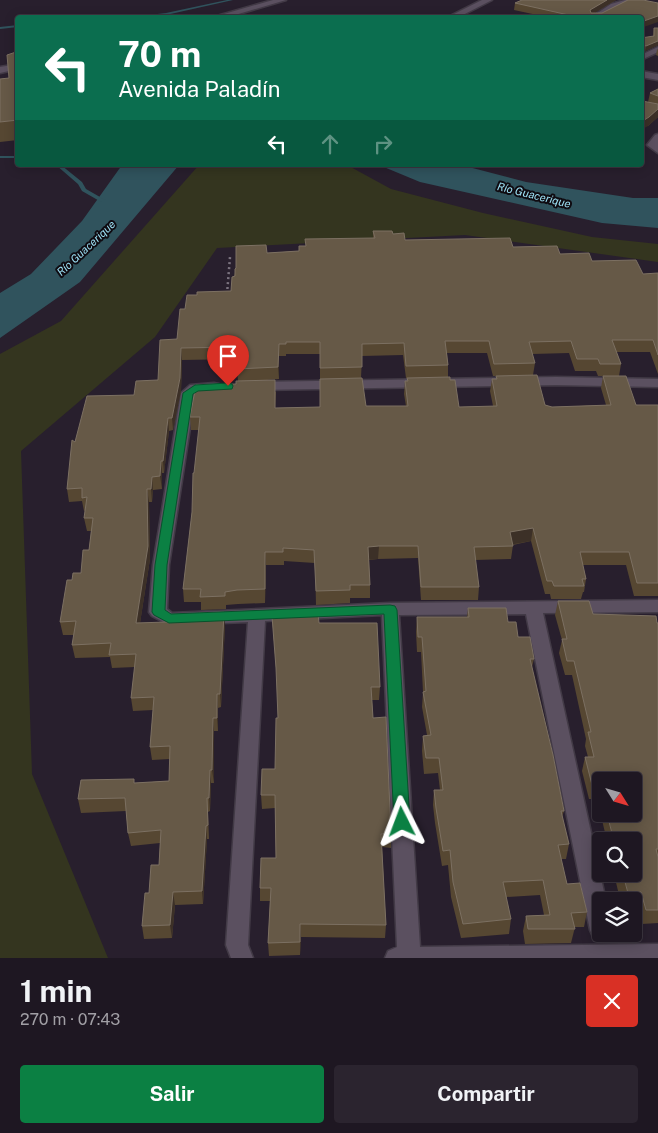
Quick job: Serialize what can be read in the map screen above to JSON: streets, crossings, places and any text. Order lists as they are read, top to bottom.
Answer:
{
  "water": ["Río Guacerique"],
  "north": "bottom right",
  "page": {
    "turn": ["70 m", "Avenida Paladín"],
    "heading": ["1 min", "270 m · 07:43"],
    "buttons": ["Salir", "Compartir"]
  }
}
